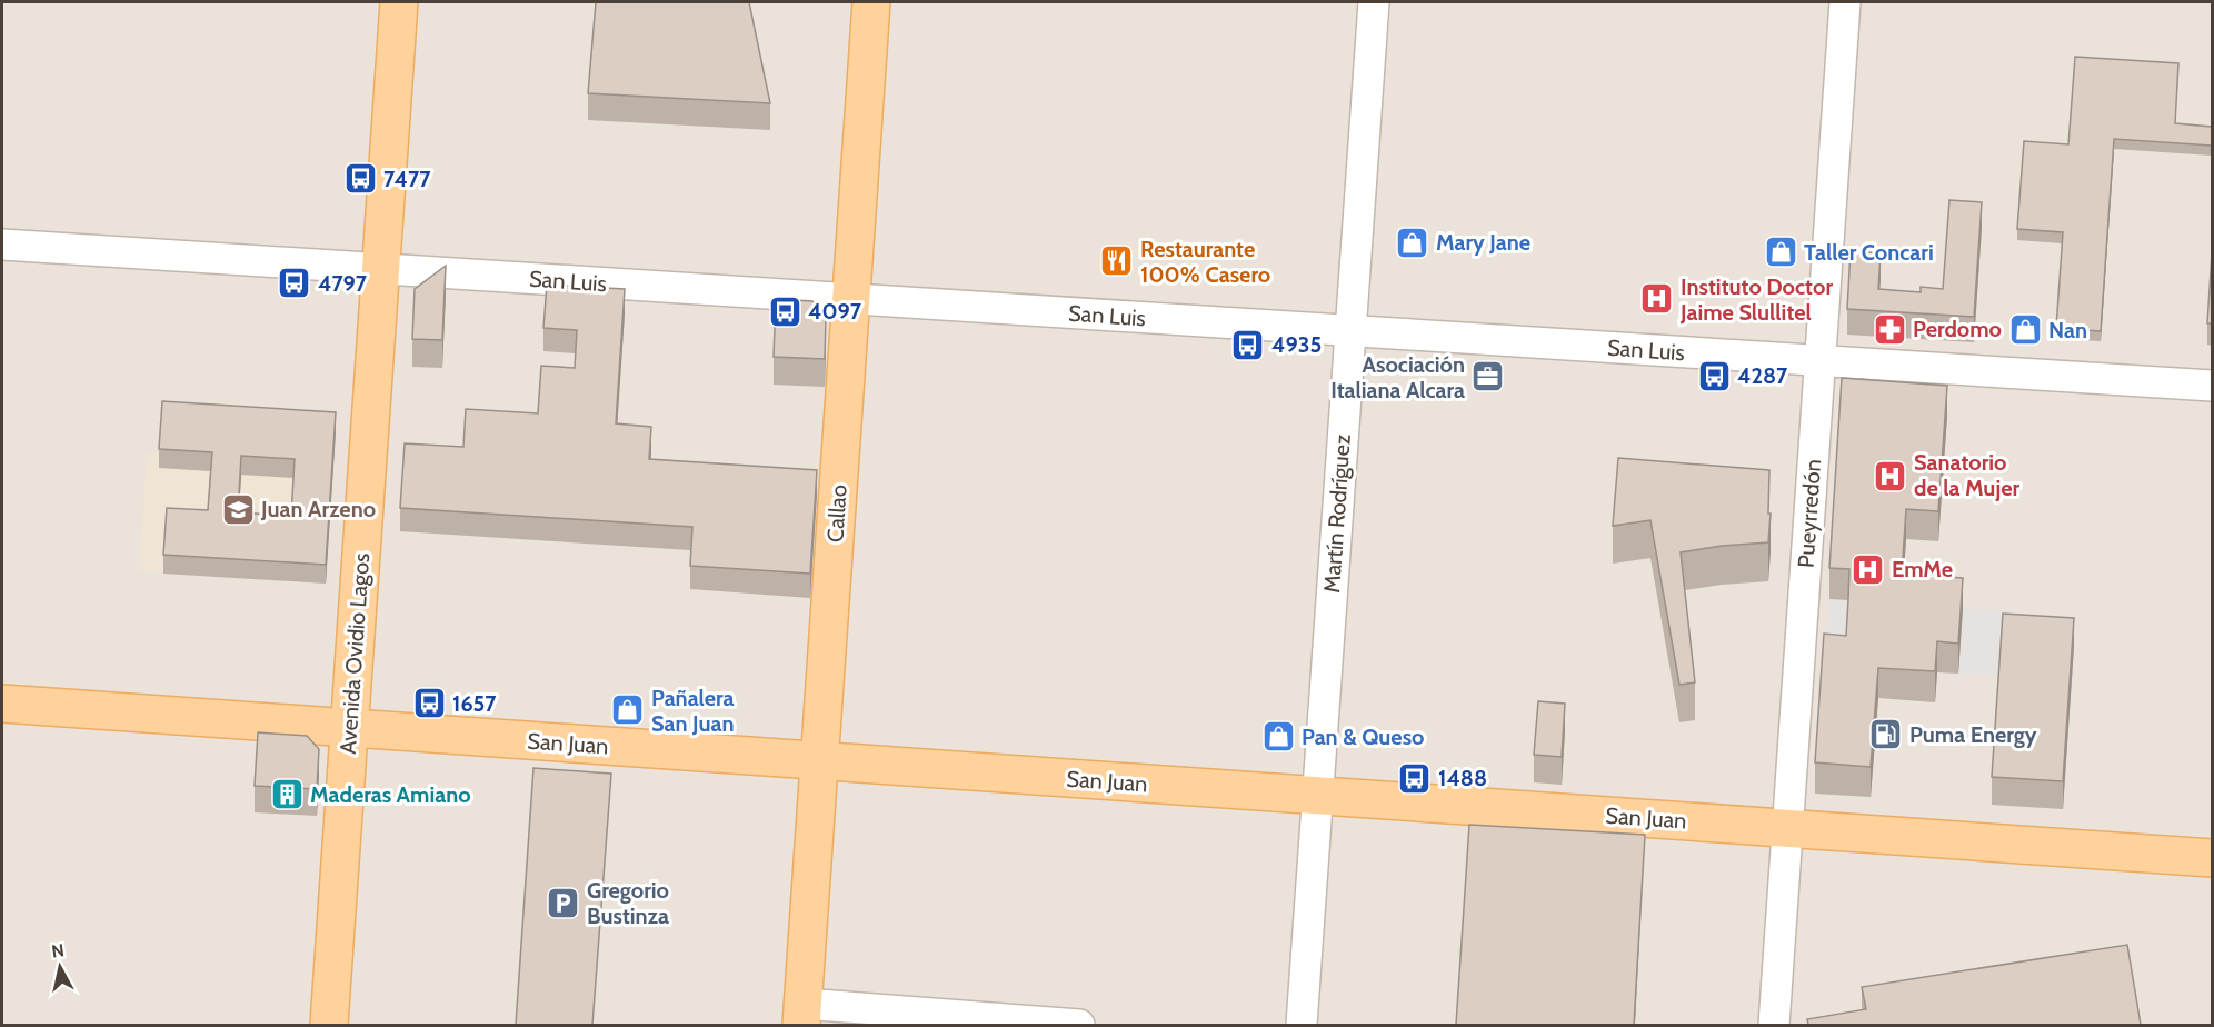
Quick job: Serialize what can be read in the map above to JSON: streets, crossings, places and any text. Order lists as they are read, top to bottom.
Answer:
{
  "streets": {
    "main road": ["Callao", "Avenida Ovidio Lagos", "San Juan"],
    "street": ["San Luis", "Martín Rodríguez", "Pueyrredón"]
  },
  "crossings": [
    ["San Luis", "Callao"],
    ["San Luis", "Martín Rodríguez"],
    ["San Luis", "Pueyrredón"],
    ["San Luis", "Avenida Ovidio Lagos"],
    ["Callao", "San Juan"],
    ["Martín Rodríguez", "San Juan"],
    ["Pueyrredón", "San Juan"],
    ["Avenida Ovidio Lagos", "San Juan"]
  ],
  "places": {
    "bus stop": [
      "7477",
      "4797",
      "4097",
      "4935",
      "4287",
      "1657",
      "1488"
    ],
    "shop": [
      "Mary Jane",
      "Taller Concari",
      "Nan",
      "Pañalera San Juan",
      "Pan & Queso"
    ],
    "restaurant": ["Restaurante 100% Casero"],
    "hospital": ["Instituto Doctor Jaime Slullitel", "Sanatorio de la Mujer", "EmMe"],
    "pharmacy": ["Perdomo"],
    "office": ["Asociación Italiana Alcara"],
    "school or university": ["Juan Arzeno"],
    "fuel station": ["Puma Energy"],
    "building": ["Maderas Amiano"],
    "parking": ["Gregorio Bustinza"]
  },
  "north": "top"
}
